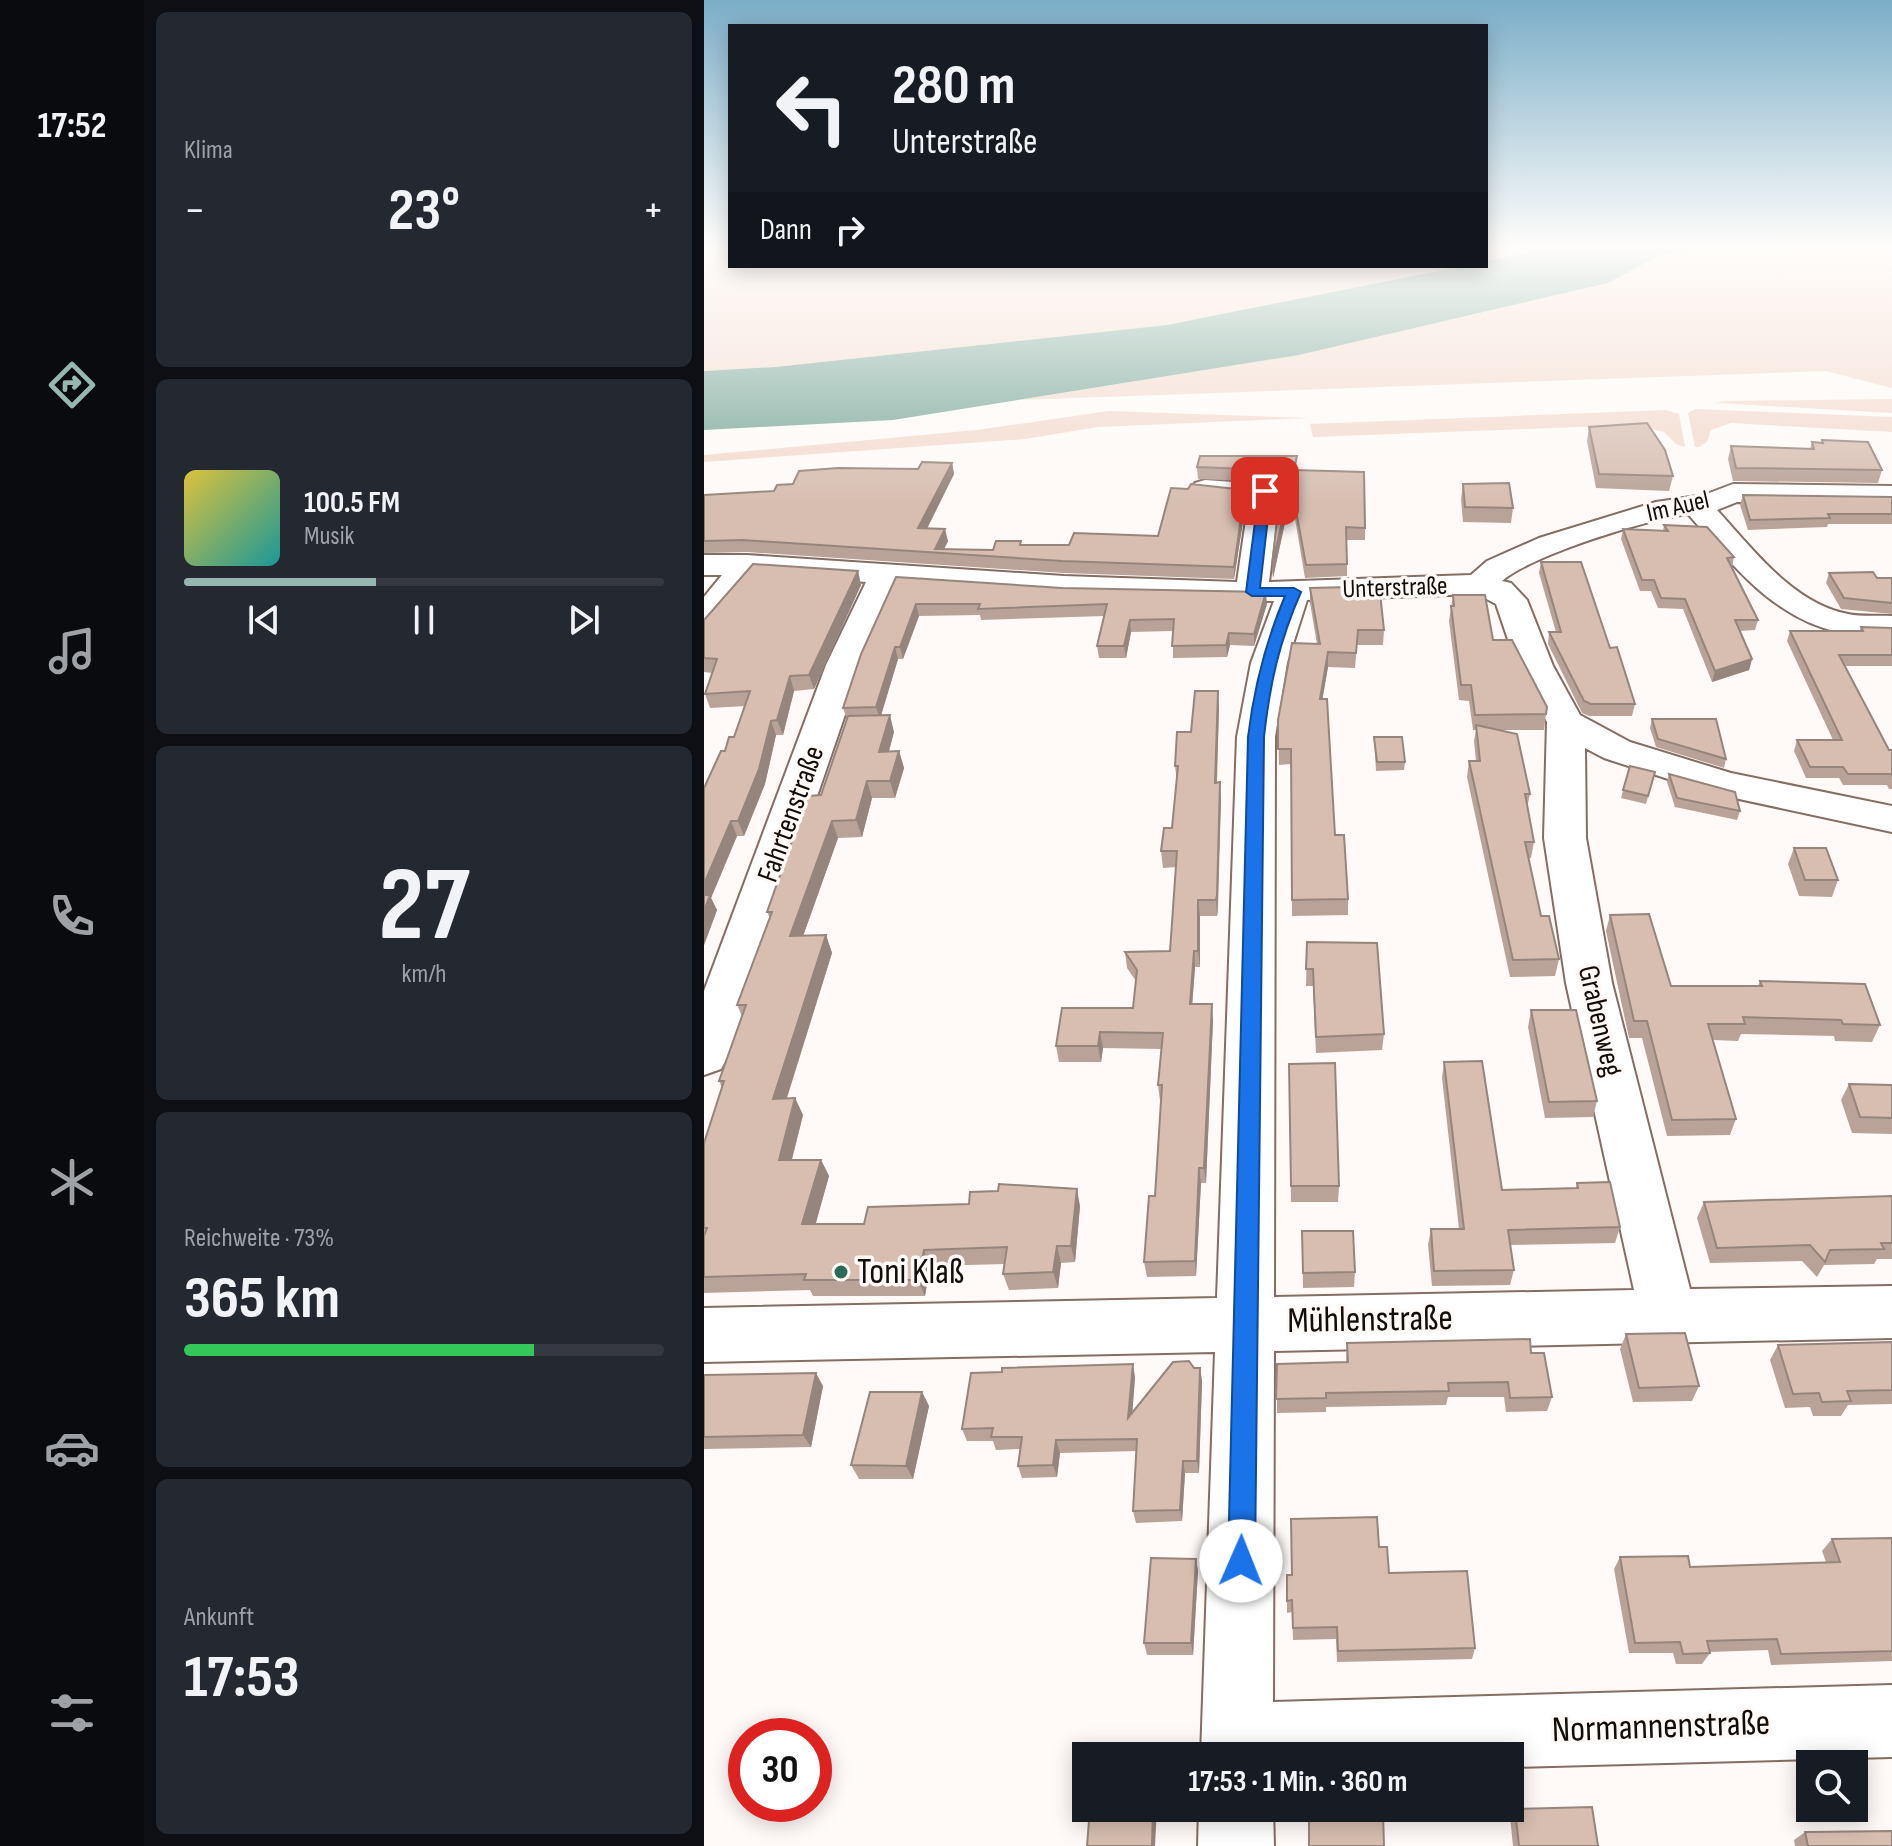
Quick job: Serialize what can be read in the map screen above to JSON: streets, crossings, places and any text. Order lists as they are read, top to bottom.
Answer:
{
  "streets": {
    "street": [
      "Im Auel",
      "Unterstraße",
      "Fahrtenstraße",
      "Grabenweg",
      "Mühlenstraße",
      "Normannenstraße"
    ]
  },
  "crossings": [
    ["Im Auel", "Unterstraße"],
    ["Unterstraße", "Fahrtenstraße"],
    ["Unterstraße", "Grabenweg"],
    ["Grabenweg", "Mühlenstraße"]
  ],
  "places": ["Toni Klaß"],
  "page": {
    "tabs": "17:52",
    "tile": [
      "Klima",
      ["27", "km/h"],
      ["Reichweite · 73%", "365 km"],
      ["Ankunft", "17:53"]
    ],
    "turn": ["280 m", "Unterstraße"],
    "heat": ["−", "23°", "+"],
    "then": "Dann",
    "song": ["100.5 FM", "Musik"],
    "limit": "30",
    "trip": "17:53 · 1 Min. · 360 m"
  }
}
